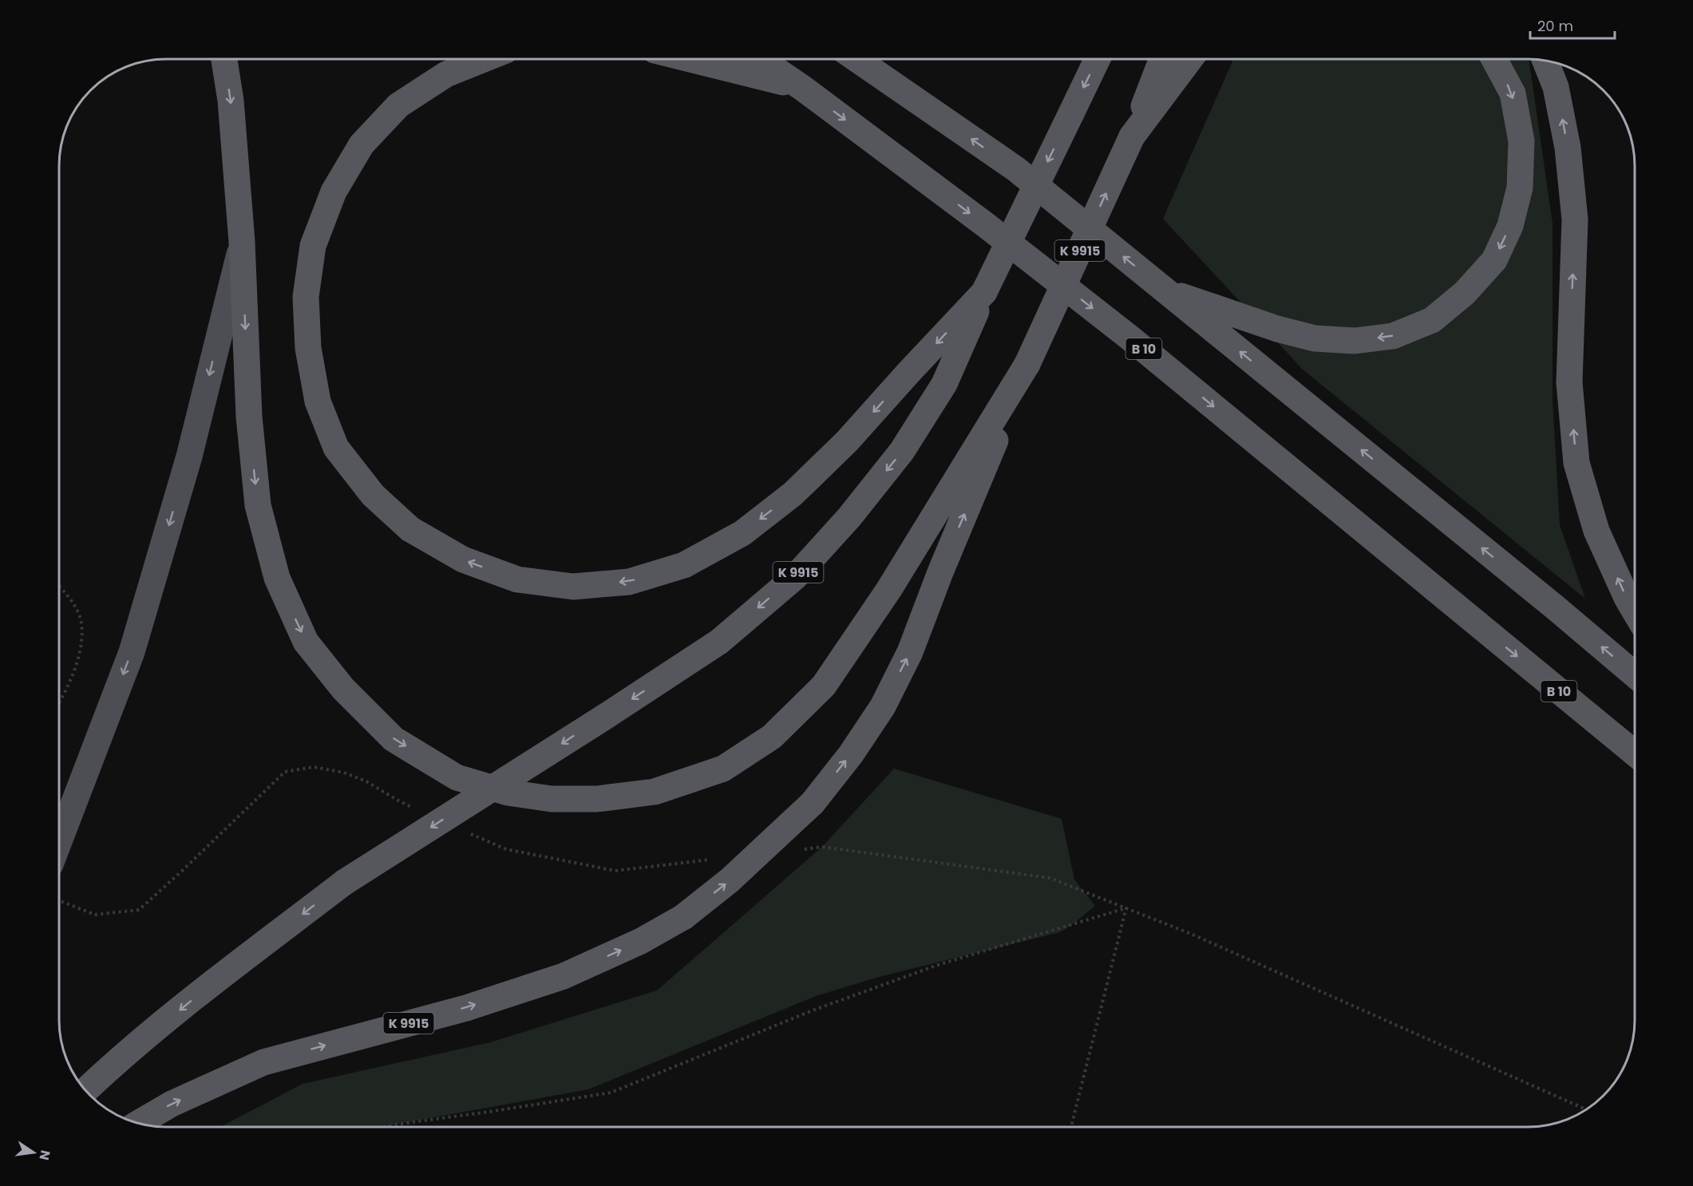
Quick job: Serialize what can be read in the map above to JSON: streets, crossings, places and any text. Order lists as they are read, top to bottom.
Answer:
{
  "streets": {
    "highway": ["K 9915", "B 10"]
  },
  "scale_bar": "20 m",
  "north": "right"
}
